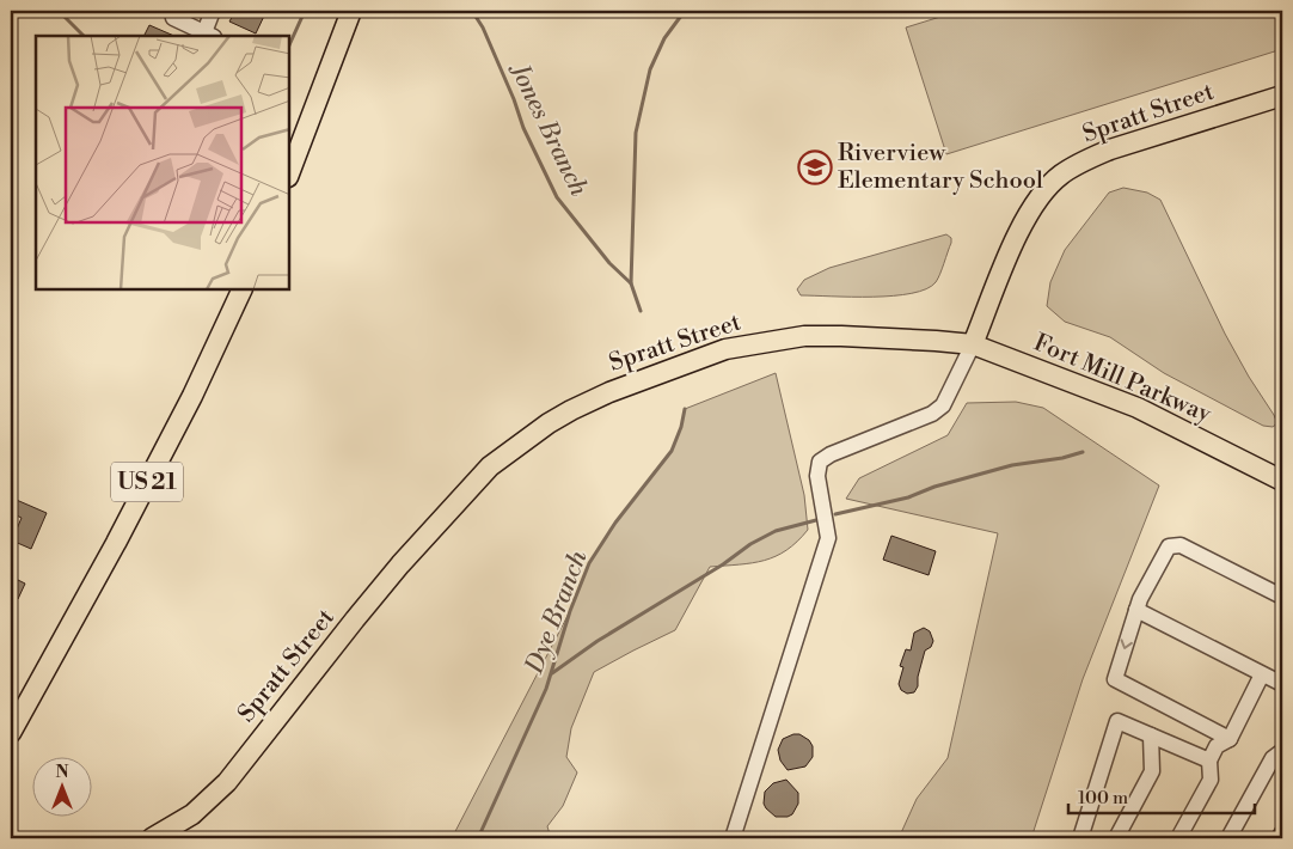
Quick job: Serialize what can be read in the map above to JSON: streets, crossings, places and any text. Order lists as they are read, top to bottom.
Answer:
{
  "streets": {
    "main road": ["Spratt Street", "Fort Mill Parkway", "US 21"]
  },
  "crossings": [
    ["Spratt Street", "Fort Mill Parkway"]
  ],
  "water": ["Jones Branch", "Dye Branch"],
  "places": {
    "school or university": ["Riverview Elementary School"]
  },
  "scale_bar": "100 m",
  "north": "top"
}
